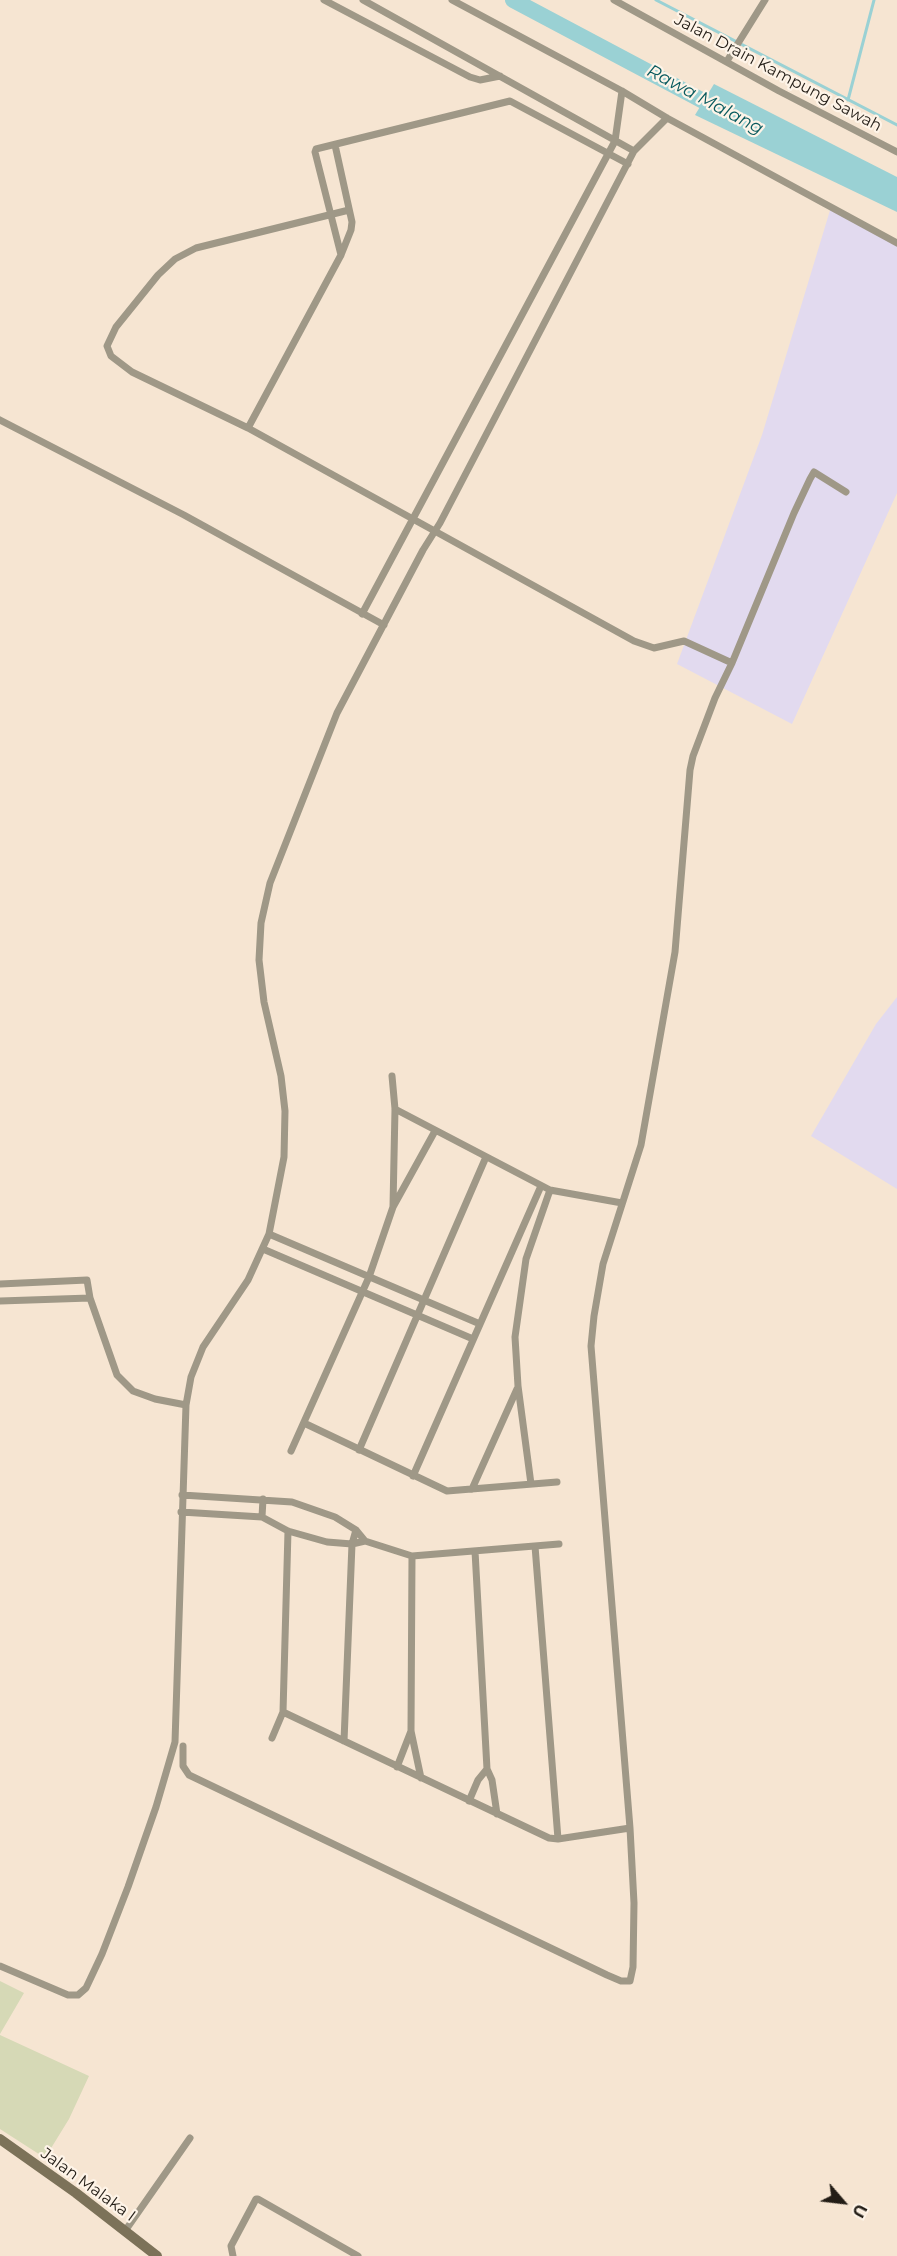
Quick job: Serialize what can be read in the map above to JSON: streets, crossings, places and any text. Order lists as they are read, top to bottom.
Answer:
{
  "streets": {
    "street": ["Jalan Drain Kampung Sawah", "Jalan Malaka I"]
  },
  "water": ["Rawa Malang"],
  "north": "bottom right"
}
